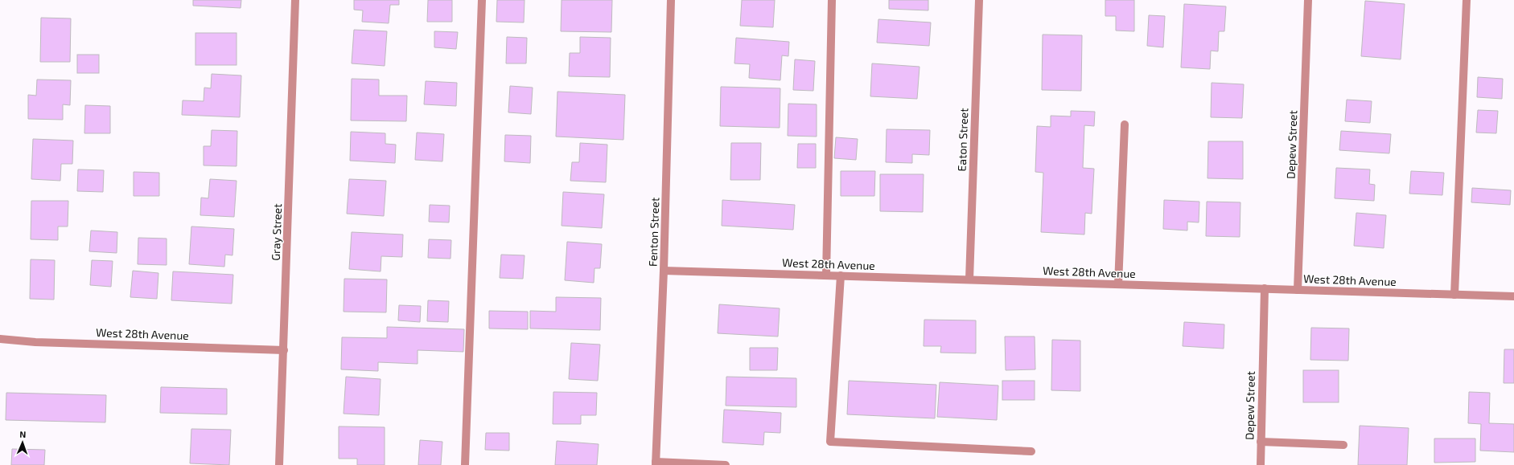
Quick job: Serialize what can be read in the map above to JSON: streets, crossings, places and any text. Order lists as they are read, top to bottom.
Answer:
{
  "streets": {
    "street": [
      "Eaton Street",
      "Depew Street",
      "Gray Street",
      "Fenton Street",
      "West 28th Avenue"
    ]
  },
  "crossings": [
    ["Eaton Street", "West 28th Avenue"],
    ["Depew Street", "West 28th Avenue"],
    ["Gray Street", "West 28th Avenue"],
    ["Fenton Street", "West 28th Avenue"]
  ],
  "north": "top"
}
